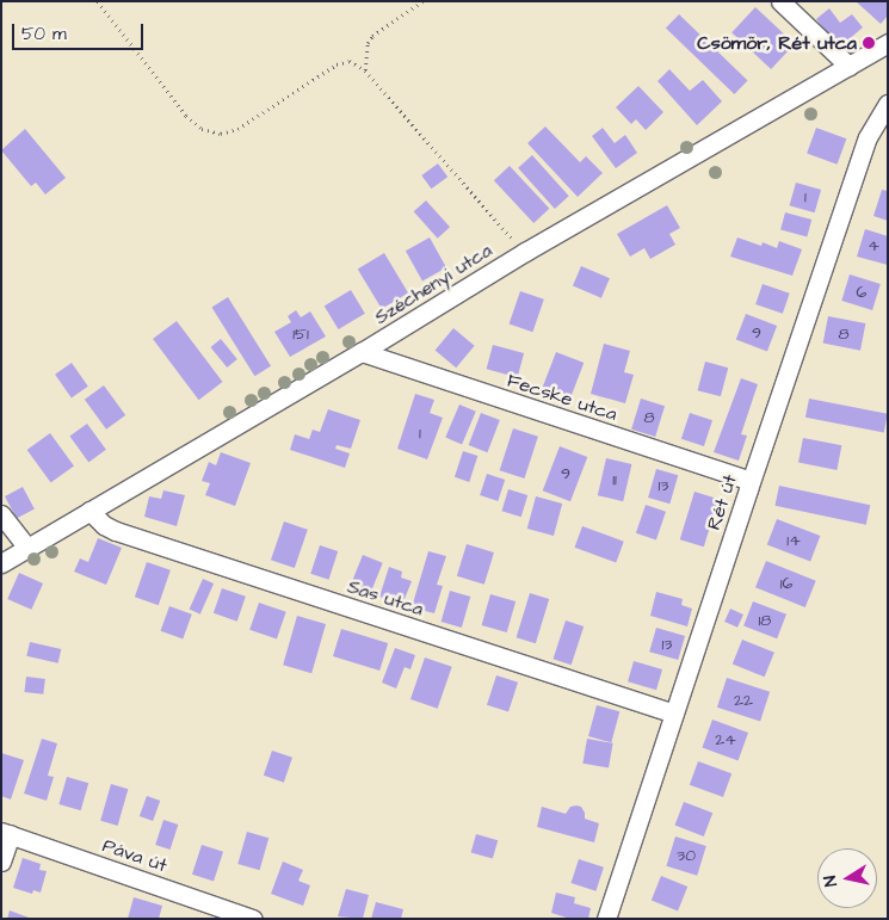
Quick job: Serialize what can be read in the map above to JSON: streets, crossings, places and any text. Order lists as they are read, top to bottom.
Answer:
{
  "streets": {
    "street": [
      "Széchenyi utca",
      "Fecske utca",
      "Rét út",
      "Sas utca",
      "Páva út"
    ]
  },
  "crossings": [
    ["Széchenyi utca", "Fecske utca"],
    ["Széchenyi utca", "Sas utca"],
    ["Fecske utca", "Rét út"],
    ["Rét út", "Sas utca"]
  ],
  "places": ["Csömör, Rét utca"],
  "house_numbers": [
    "1",
    "4",
    "6",
    "9",
    "151",
    "8",
    "8",
    "1",
    "9",
    "11",
    "13",
    "14",
    "16",
    "18",
    "13",
    "22",
    "24",
    "30"
  ],
  "scale_bar": "50 m",
  "north": "left"
}
